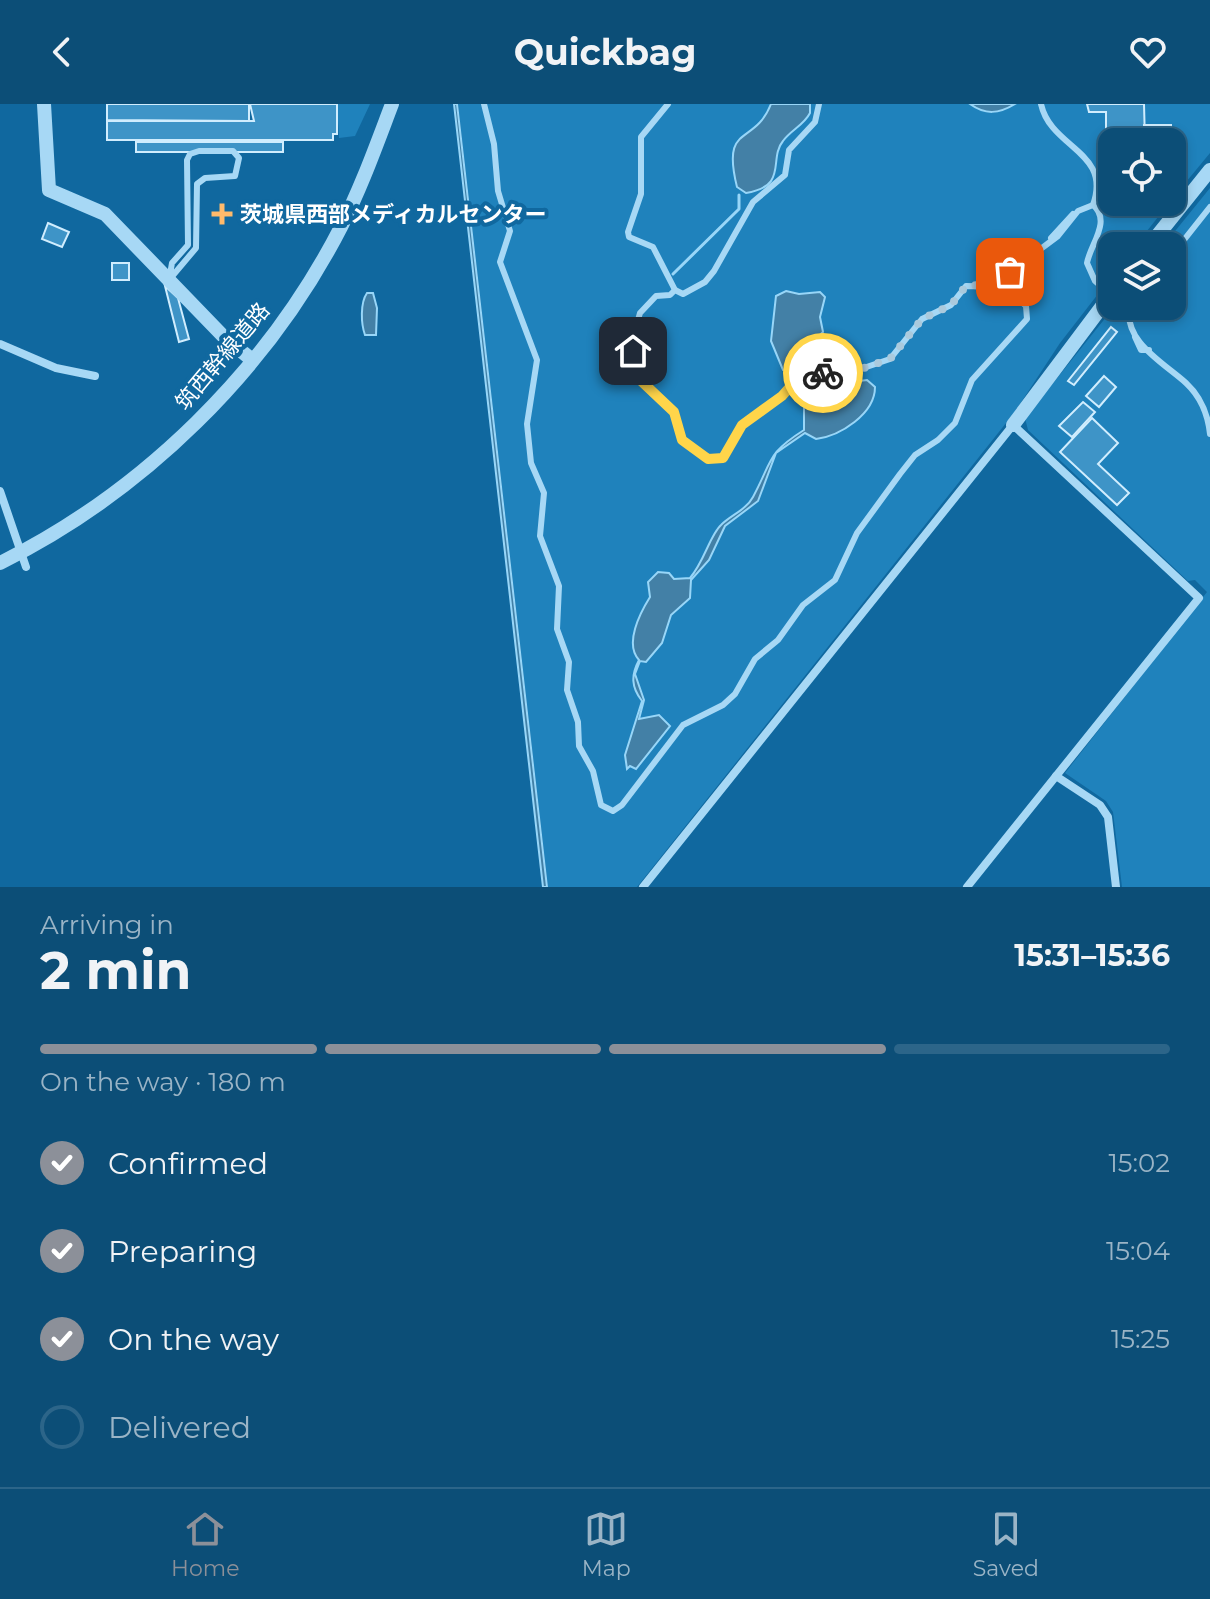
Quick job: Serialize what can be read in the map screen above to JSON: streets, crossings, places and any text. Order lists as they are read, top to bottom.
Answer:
{
  "streets": {
    "street": ["筑西幹線道路"]
  },
  "places": {
    "health": ["茨城県西部メディカルセンター"]
  },
  "page": {
    "header": "Quickbag",
    "heading": ["2 min", "Arriving in", "15:31–15:36"],
    "bar": "On the way · 180 m",
    "list": [
      ["Confirmed", "15:02"],
      ["Preparing", "15:04"],
      ["On the way", "15:25"],
      "Delivered"
    ],
    "tabs": ["Home", "Map", "Saved"]
  }
}
